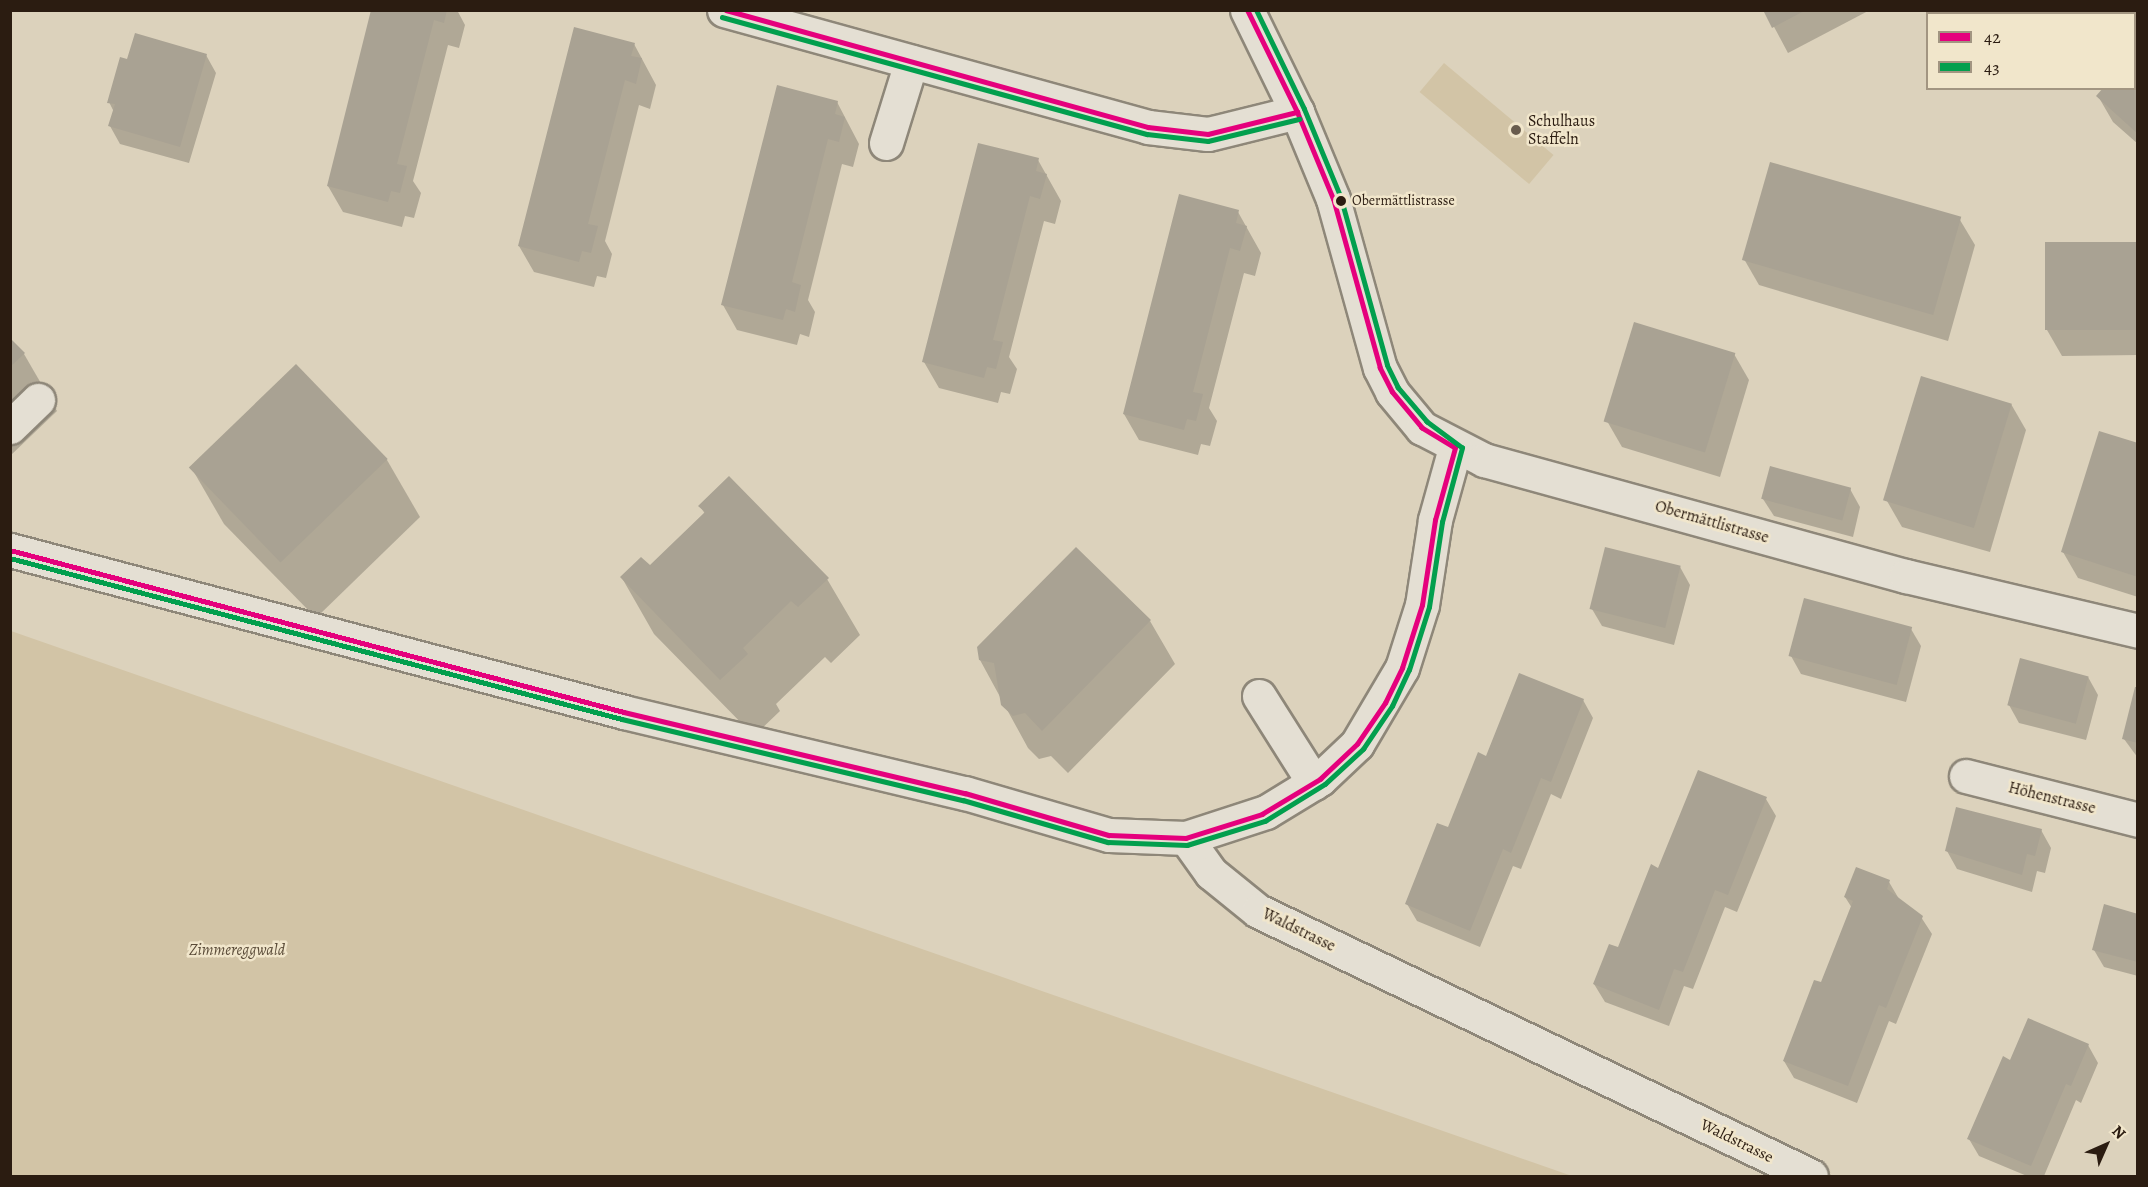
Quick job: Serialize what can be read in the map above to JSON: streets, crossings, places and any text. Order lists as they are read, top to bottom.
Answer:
{
  "streets": {
    "street": ["Obermättlistrasse", "Höhenstrasse", "Waldstrasse"]
  },
  "parks": ["Zimmereggwald"],
  "places": ["Schulhaus Staffeln", "Obermättlistrasse"],
  "lines": ["transit line 42", "transit line 43"],
  "legend": ["42", "43"],
  "north": "top right"
}
